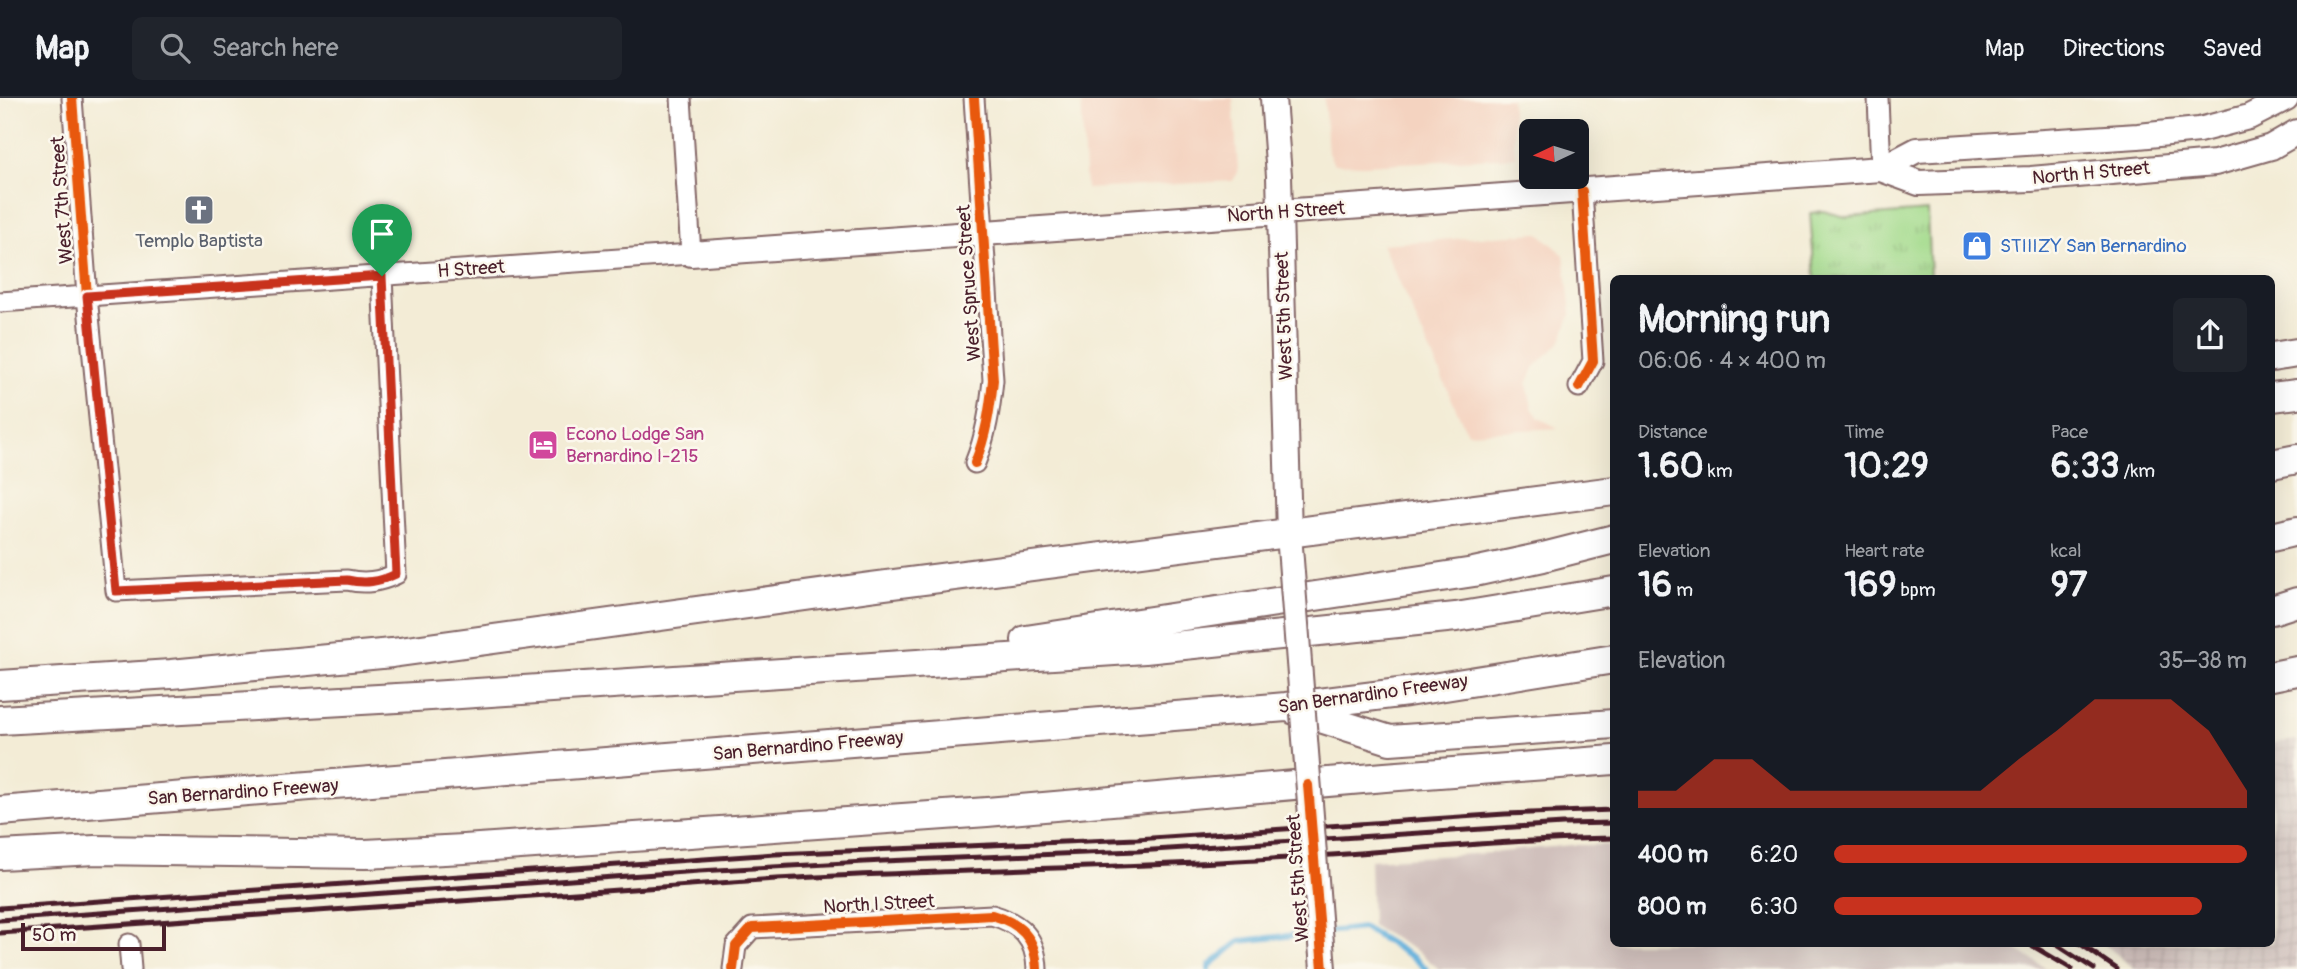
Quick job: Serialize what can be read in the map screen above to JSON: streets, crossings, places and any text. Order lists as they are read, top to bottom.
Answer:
{
  "streets": {
    "highway": ["San Bernardino Freeway"],
    "main road": ["North H Street", "West 5th Street"],
    "street": [
      "West 7th Street",
      "H Street",
      "West Spruce Street",
      "North I Street"
    ]
  },
  "crossings": [
    ["North H Street", "H Street"],
    ["North H Street", "West Spruce Street"],
    ["North H Street", "West 5th Street"],
    ["West 7th Street", "H Street"]
  ],
  "places": {
    "church": ["Templo Baptista"],
    "shop": ["STIIIZY San Bernardino"],
    "hotel": ["Econo Lodge San Bernardino I-215"]
  },
  "scale_bar": "50 m",
  "north": "left",
  "page": {
    "header": "Map",
    "search": "Search here",
    "nav": ["Map", "Directions", "Saved"],
    "heading": ["Morning run", "06:06 · 4 × 400 m"],
    "stats": [
      ["Distance", "1.60 km"],
      ["Time", "10:29"],
      ["Pace", "6:33 /km"],
      ["Elevation", "16 m"],
      ["Heart rate", "169 bpm"],
      ["kcal", "97"]
    ],
    "chart": ["Elevation", "35–38 m"],
    "list": [
      {
        "name": "400 m",
        "note": "6:20"
      },
      {
        "name": "800 m",
        "note": "6:30"
      }
    ],
    "scale": "50 m"
  }
}
